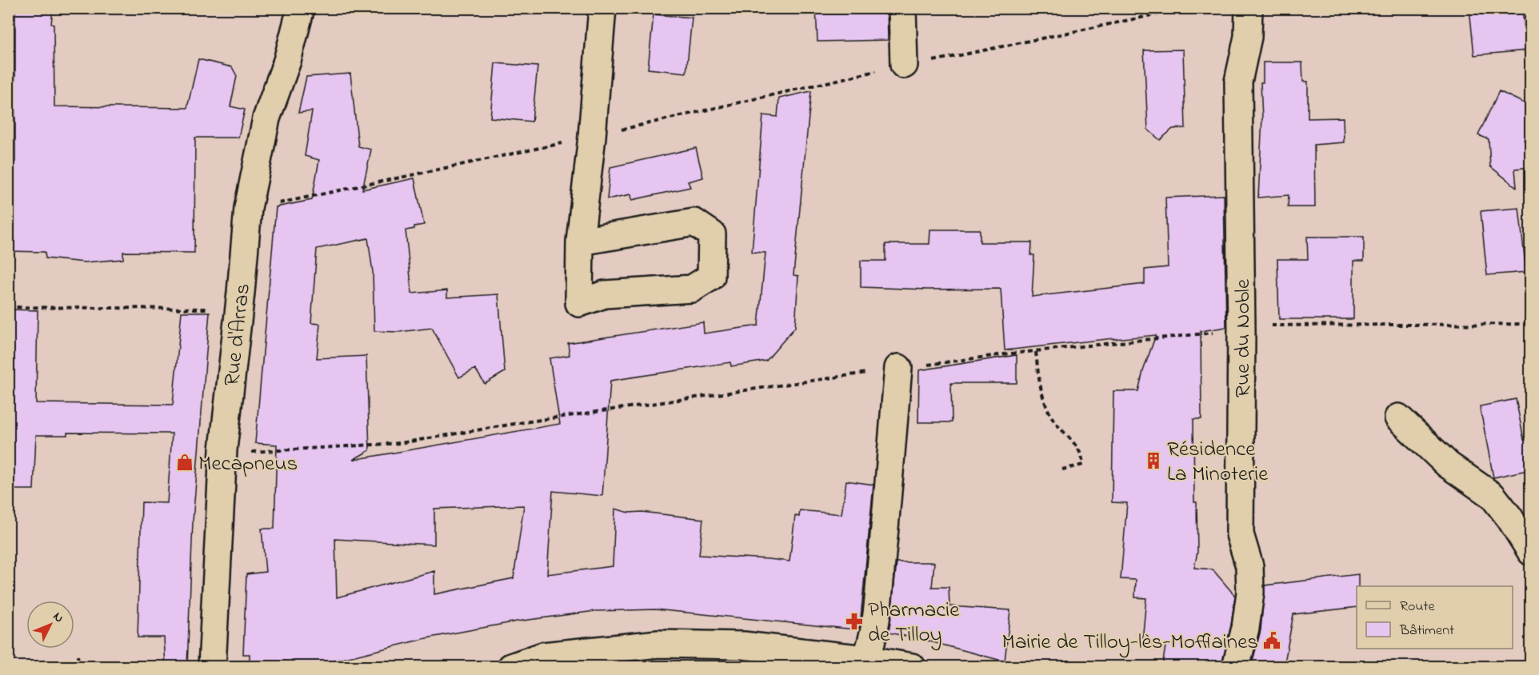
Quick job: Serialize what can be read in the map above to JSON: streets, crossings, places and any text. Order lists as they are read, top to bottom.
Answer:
{
  "streets": {
    "street": ["Rue d'Arras", "Rue du Noble"]
  },
  "places": {
    "building": ["Résidence La Minoterie"],
    "shop": ["Mecapneus"],
    "pharmacy": ["Pharmacie de Tilloy"],
    "public building": ["Mairie de Tilloy-lès-Mofflaines"]
  },
  "legend": ["Route", "Bâtiment"],
  "north": "top right"
}
